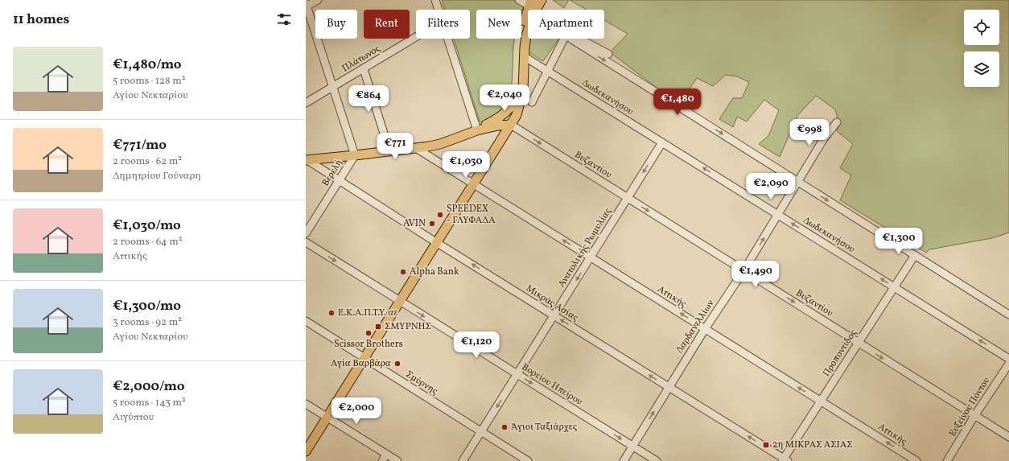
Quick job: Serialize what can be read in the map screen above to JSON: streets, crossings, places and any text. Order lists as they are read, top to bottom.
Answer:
{
  "streets": {
    "street": [
      "Πλάτωνος",
      "Δωδεκανήσου",
      "Βυζαντίου",
      "Βερελή",
      "Ανατολικής Ρωμυλίας",
      "Αττικής",
      "Μικράς Ασίας",
      "Δαρδανελλίων",
      "Προποντίδος",
      "Σμύρνης",
      "Βορείου Ηπείρου",
      "Ευξείνου Πόντου"
    ]
  },
  "crossings": [
    ["Δωδεκανήσου", "Ανατολικής Ρωμυλίας"],
    ["Δωδεκανήσου", "Δαρδανελλίων"],
    ["Δωδεκανήσου", "Προποντίδος"],
    ["Βυζαντίου", "Ανατολικής Ρωμυλίας"],
    ["Βυζαντίου", "Δαρδανελλίων"],
    ["Βυζαντίου", "Προποντίδος"],
    ["Βυζαντίου", "Ευξείνου Πόντου"],
    ["Βερελή", "Μικράς Ασίας"],
    ["Ανατολικής Ρωμυλίας", "Αττικής"],
    ["Ανατολικής Ρωμυλίας", "Μικράς Ασίας"],
    ["Ανατολικής Ρωμυλίας", "Σμύρνης"],
    ["Ανατολικής Ρωμυλίας", "Βορείου Ηπείρου"],
    ["Αττικής", "Δαρδανελλίων"],
    ["Αττικής", "Προποντίδος"],
    ["Μικράς Ασίας", "Δαρδανελλίων"],
    ["Μικράς Ασίας", "Προποντίδος"],
    ["Δαρδανελλίων", "Βορείου Ηπείρου"]
  ],
  "one_way": [
    "Βυζαντίου",
    "Ανατολικής Ρωμυλίας",
    "Αττικής",
    "Μικράς Ασίας",
    "Βορείου Ηπείρου"
  ],
  "places": {
    "other": [
      "SPEEDEX - ΓΛΥΦΑΔΑ",
      "AVIN",
      "Alpha Bank",
      "Ε.Κ.Α.Π.Τ.Υ. αε",
      "Scissor Brothers",
      "Αγία Βαρβάρα",
      "Άγιοι Ταξιάρχες"
    ],
    "transit": ["ΣΜΥΡΝΗΣ", "2η ΜΙΚΡΑΣ ΑΣΙΑΣ"]
  },
  "page": {
    "heading": "11 homes",
    "chip": [
      "Buy",
      "Rent",
      "Filters",
      "New",
      "Apartment"
    ],
    "list": [
      {
        "name": "€1,480/mo",
        "note": "5 rooms · 128 m² · Αγίου Νεκταρίου"
      },
      {
        "name": "€771/mo",
        "note": "2 rooms · 62 m² · Δημητρίου Γούναρη"
      },
      {
        "name": "€1,030/mo",
        "note": "2 rooms · 64 m² · Αττικής"
      },
      {
        "name": "€1,300/mo",
        "note": "3 rooms · 92 m² · Αγίου Νεκταρίου"
      },
      {
        "name": "€2,000/mo",
        "note": "5 rooms · 143 m² · Αιγύπτου"
      }
    ],
    "price": [
      "€2,040",
      "€864",
      "€1,480",
      "€998",
      "€771",
      "€1,030",
      "€2,090",
      "€1,300",
      "€1,490",
      "€1,120",
      "€2,000"
    ]
  }
}
